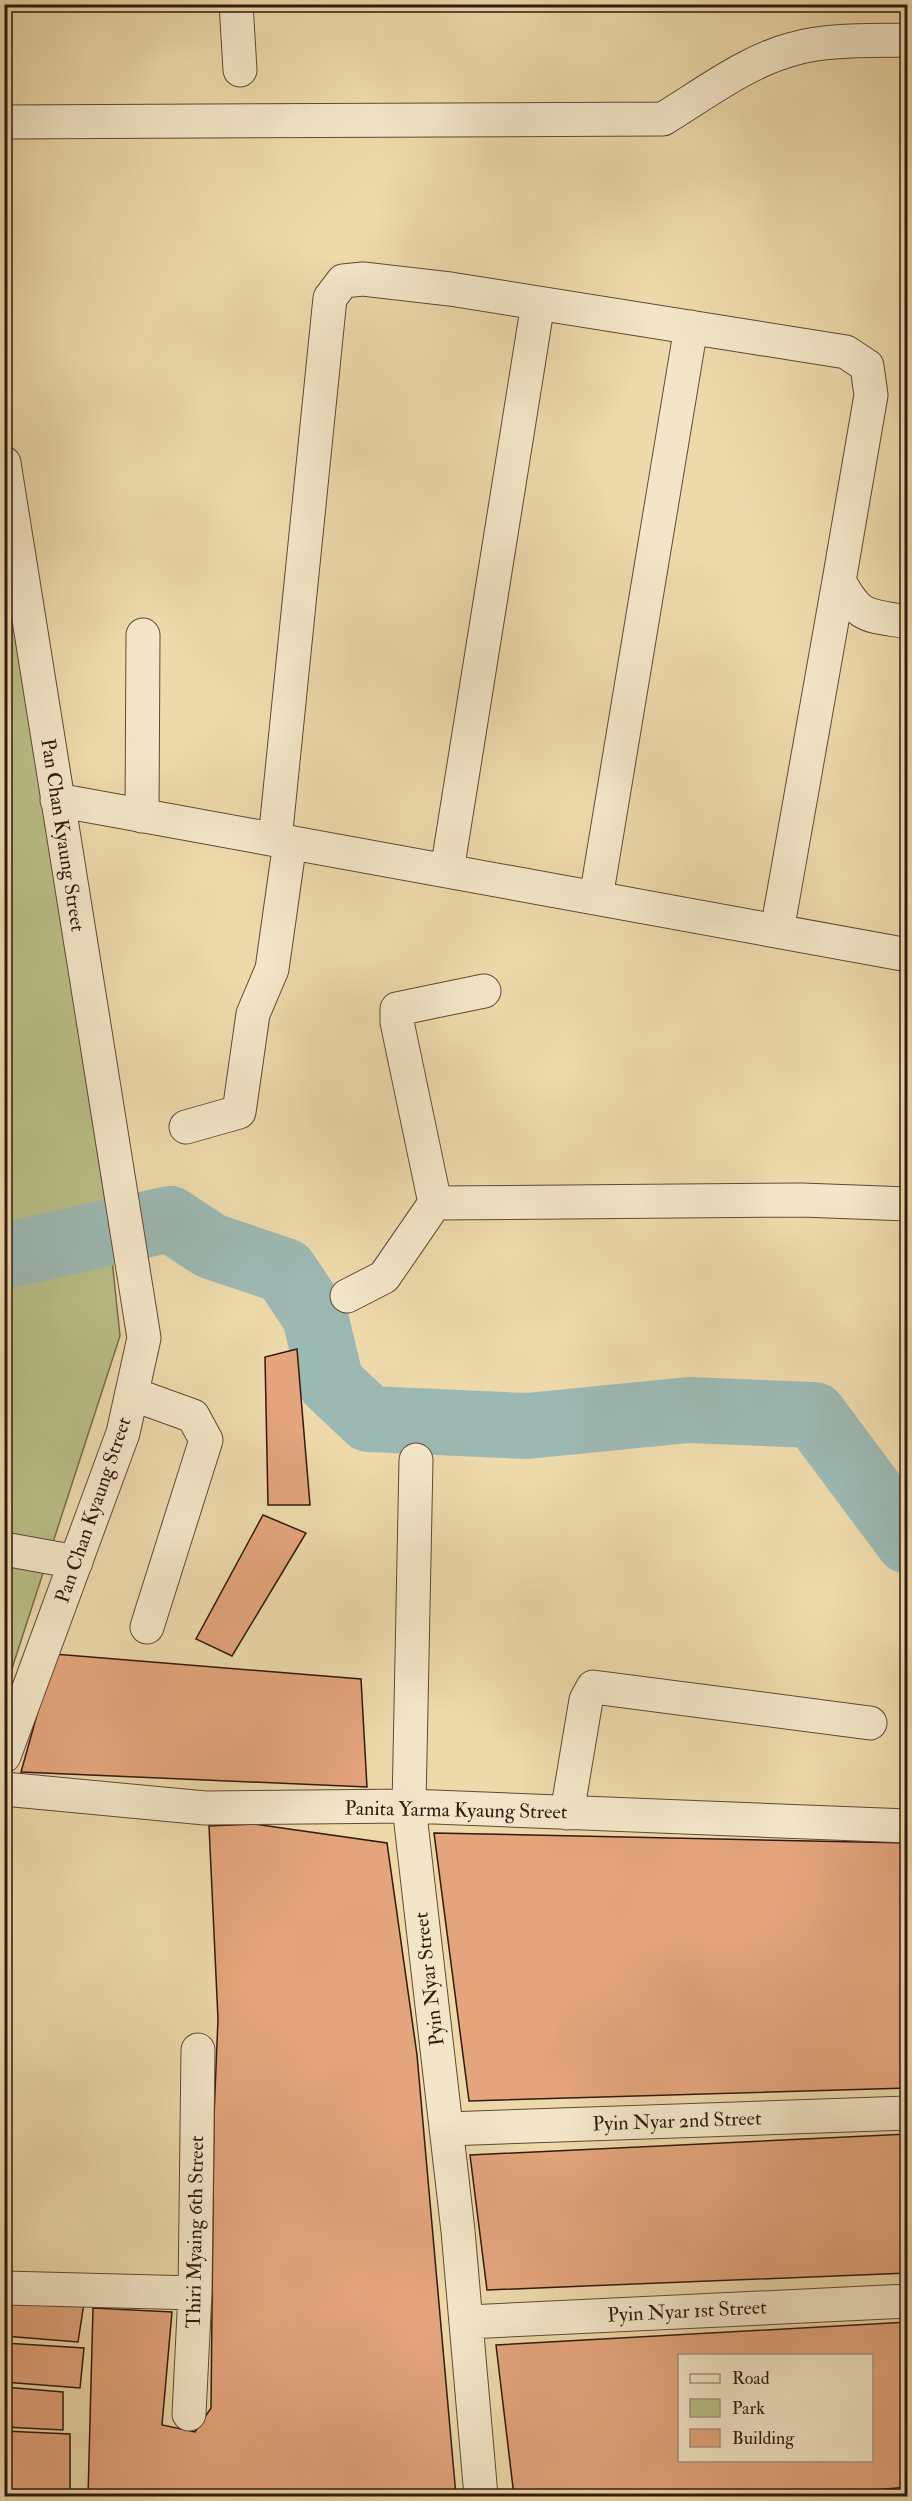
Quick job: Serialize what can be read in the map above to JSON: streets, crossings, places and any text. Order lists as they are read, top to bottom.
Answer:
{
  "streets": {
    "street": [
      "Pan Chan Kyaung Street",
      "Panita Yarma Kyaung Street",
      "Pyin Nyar Street",
      "Pyin Nyar 2nd Street",
      "Thiri Myaing 6th Street",
      "Pyin Nyar 1st Street"
    ]
  },
  "crossings": [
    ["Panita Yarma Kyaung Street", "Pyin Nyar Street"],
    ["Pyin Nyar Street", "Pyin Nyar 2nd Street"],
    ["Pyin Nyar Street", "Pyin Nyar 1st Street"]
  ],
  "legend": ["Road", "Park", "Building"]
}
